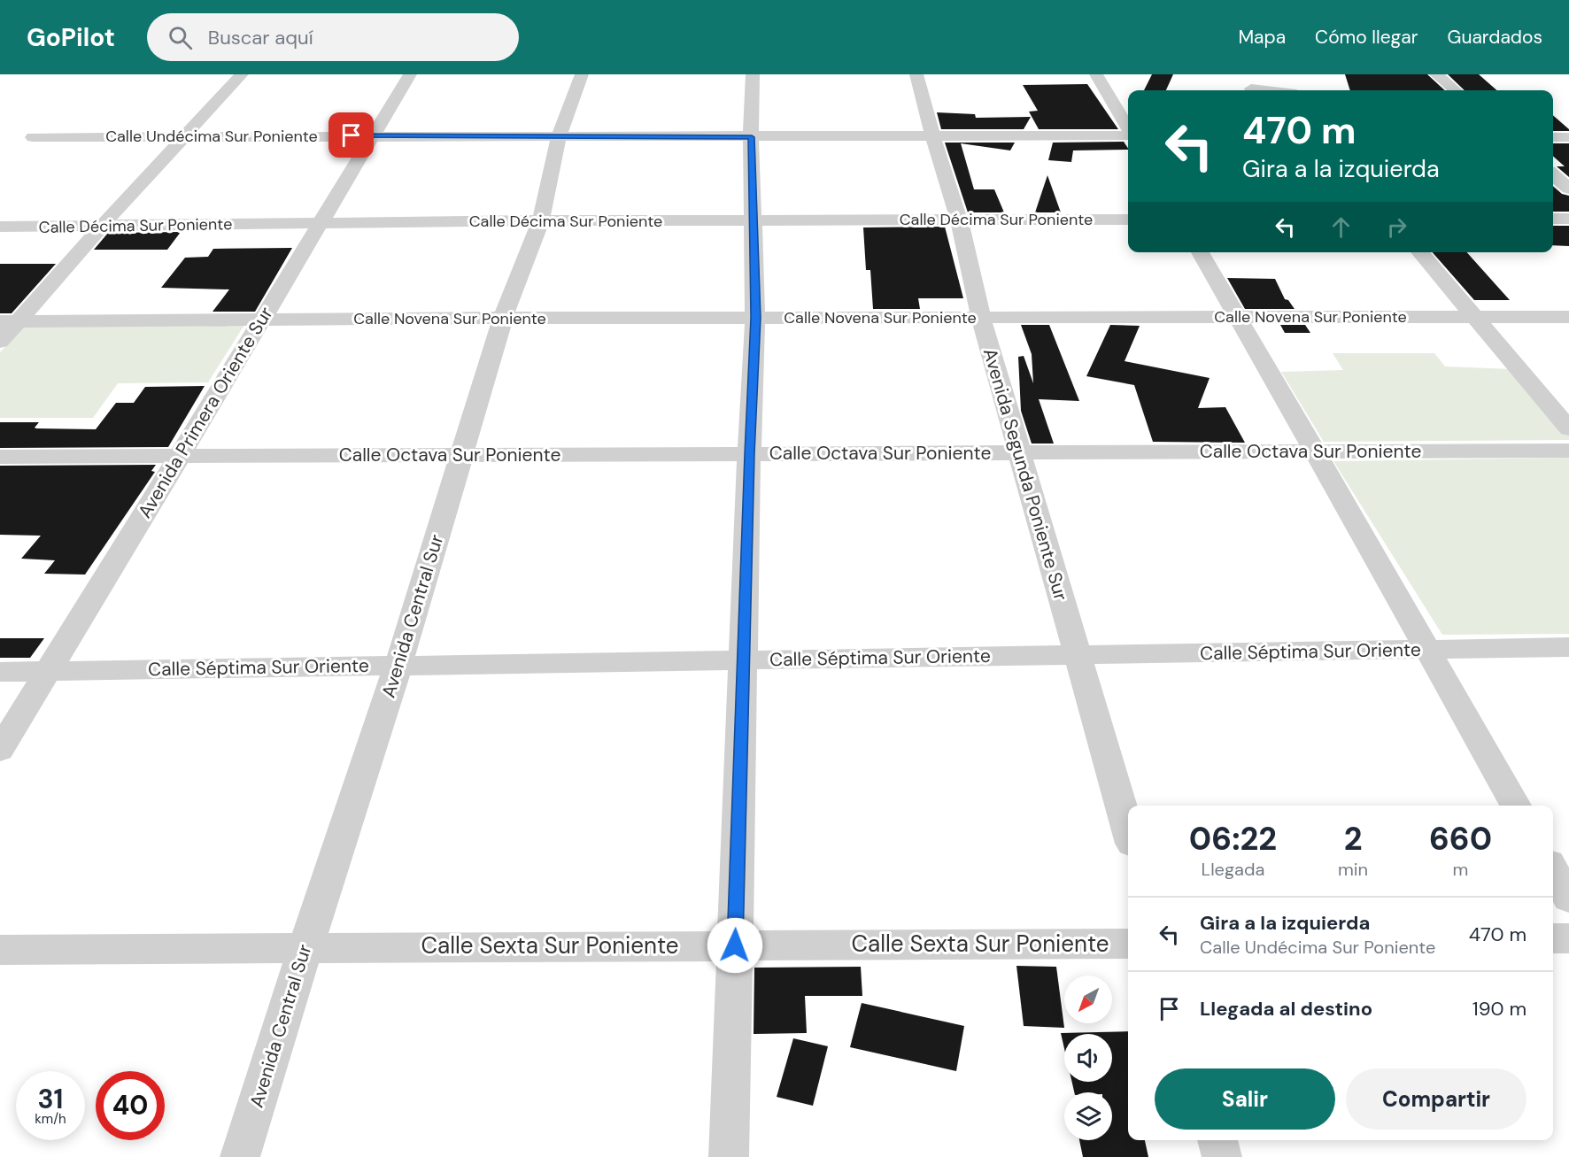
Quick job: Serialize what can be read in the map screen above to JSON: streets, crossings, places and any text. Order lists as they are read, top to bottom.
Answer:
{
  "streets": {
    "street": [
      "Calle Undécima Sur Poniente",
      "Calle Décima Sur Poniente",
      "Calle Novena Sur Poniente",
      "Avenida Primera Oriente Sur",
      "Calle Octava Sur Poniente",
      "Avenida Segunda Poniente Sur",
      "Avenida Central Sur",
      "Calle Séptima Sur Oriente",
      "Calle Sexta Sur Poniente"
    ]
  },
  "crossings": [
    ["Calle Undécima Sur Poniente", "Avenida Primera Oriente Sur"],
    ["Calle Undécima Sur Poniente", "Avenida Segunda Poniente Sur"],
    ["Calle Undécima Sur Poniente", "Avenida Central Sur"],
    ["Calle Décima Sur Poniente", "Avenida Primera Oriente Sur"],
    ["Calle Décima Sur Poniente", "Avenida Segunda Poniente Sur"],
    ["Calle Décima Sur Poniente", "Avenida Central Sur"],
    ["Calle Novena Sur Poniente", "Avenida Primera Oriente Sur"],
    ["Calle Novena Sur Poniente", "Avenida Segunda Poniente Sur"],
    ["Calle Novena Sur Poniente", "Avenida Central Sur"],
    ["Avenida Primera Oriente Sur", "Calle Octava Sur Poniente"],
    ["Avenida Primera Oriente Sur", "Calle Séptima Sur Oriente"],
    ["Calle Octava Sur Poniente", "Avenida Segunda Poniente Sur"],
    ["Calle Octava Sur Poniente", "Avenida Central Sur"],
    ["Avenida Segunda Poniente Sur", "Calle Séptima Sur Oriente"],
    ["Avenida Central Sur", "Calle Séptima Sur Oriente"],
    ["Avenida Central Sur", "Calle Sexta Sur Poniente"]
  ],
  "north": "bottom left",
  "page": {
    "header": "GoPilot",
    "search": "Buscar aquí",
    "nav": ["Mapa", "Cómo llegar", "Guardados"],
    "turn": ["470 m", "Gira a la izquierda"],
    "eta": [
      "06:22",
      "Llegada",
      "2",
      "min",
      "660",
      "m"
    ],
    "list": [
      {
        "name": "Gira a la izquierda",
        "note": "Calle Undécima Sur Poniente",
        "value": "470 m"
      },
      {
        "name": "Llegada al destino",
        "value": "190 m"
      }
    ],
    "buttons": ["Salir", "Compartir"],
    "speed": "31 km/h",
    "limit": "40"
  }
}
